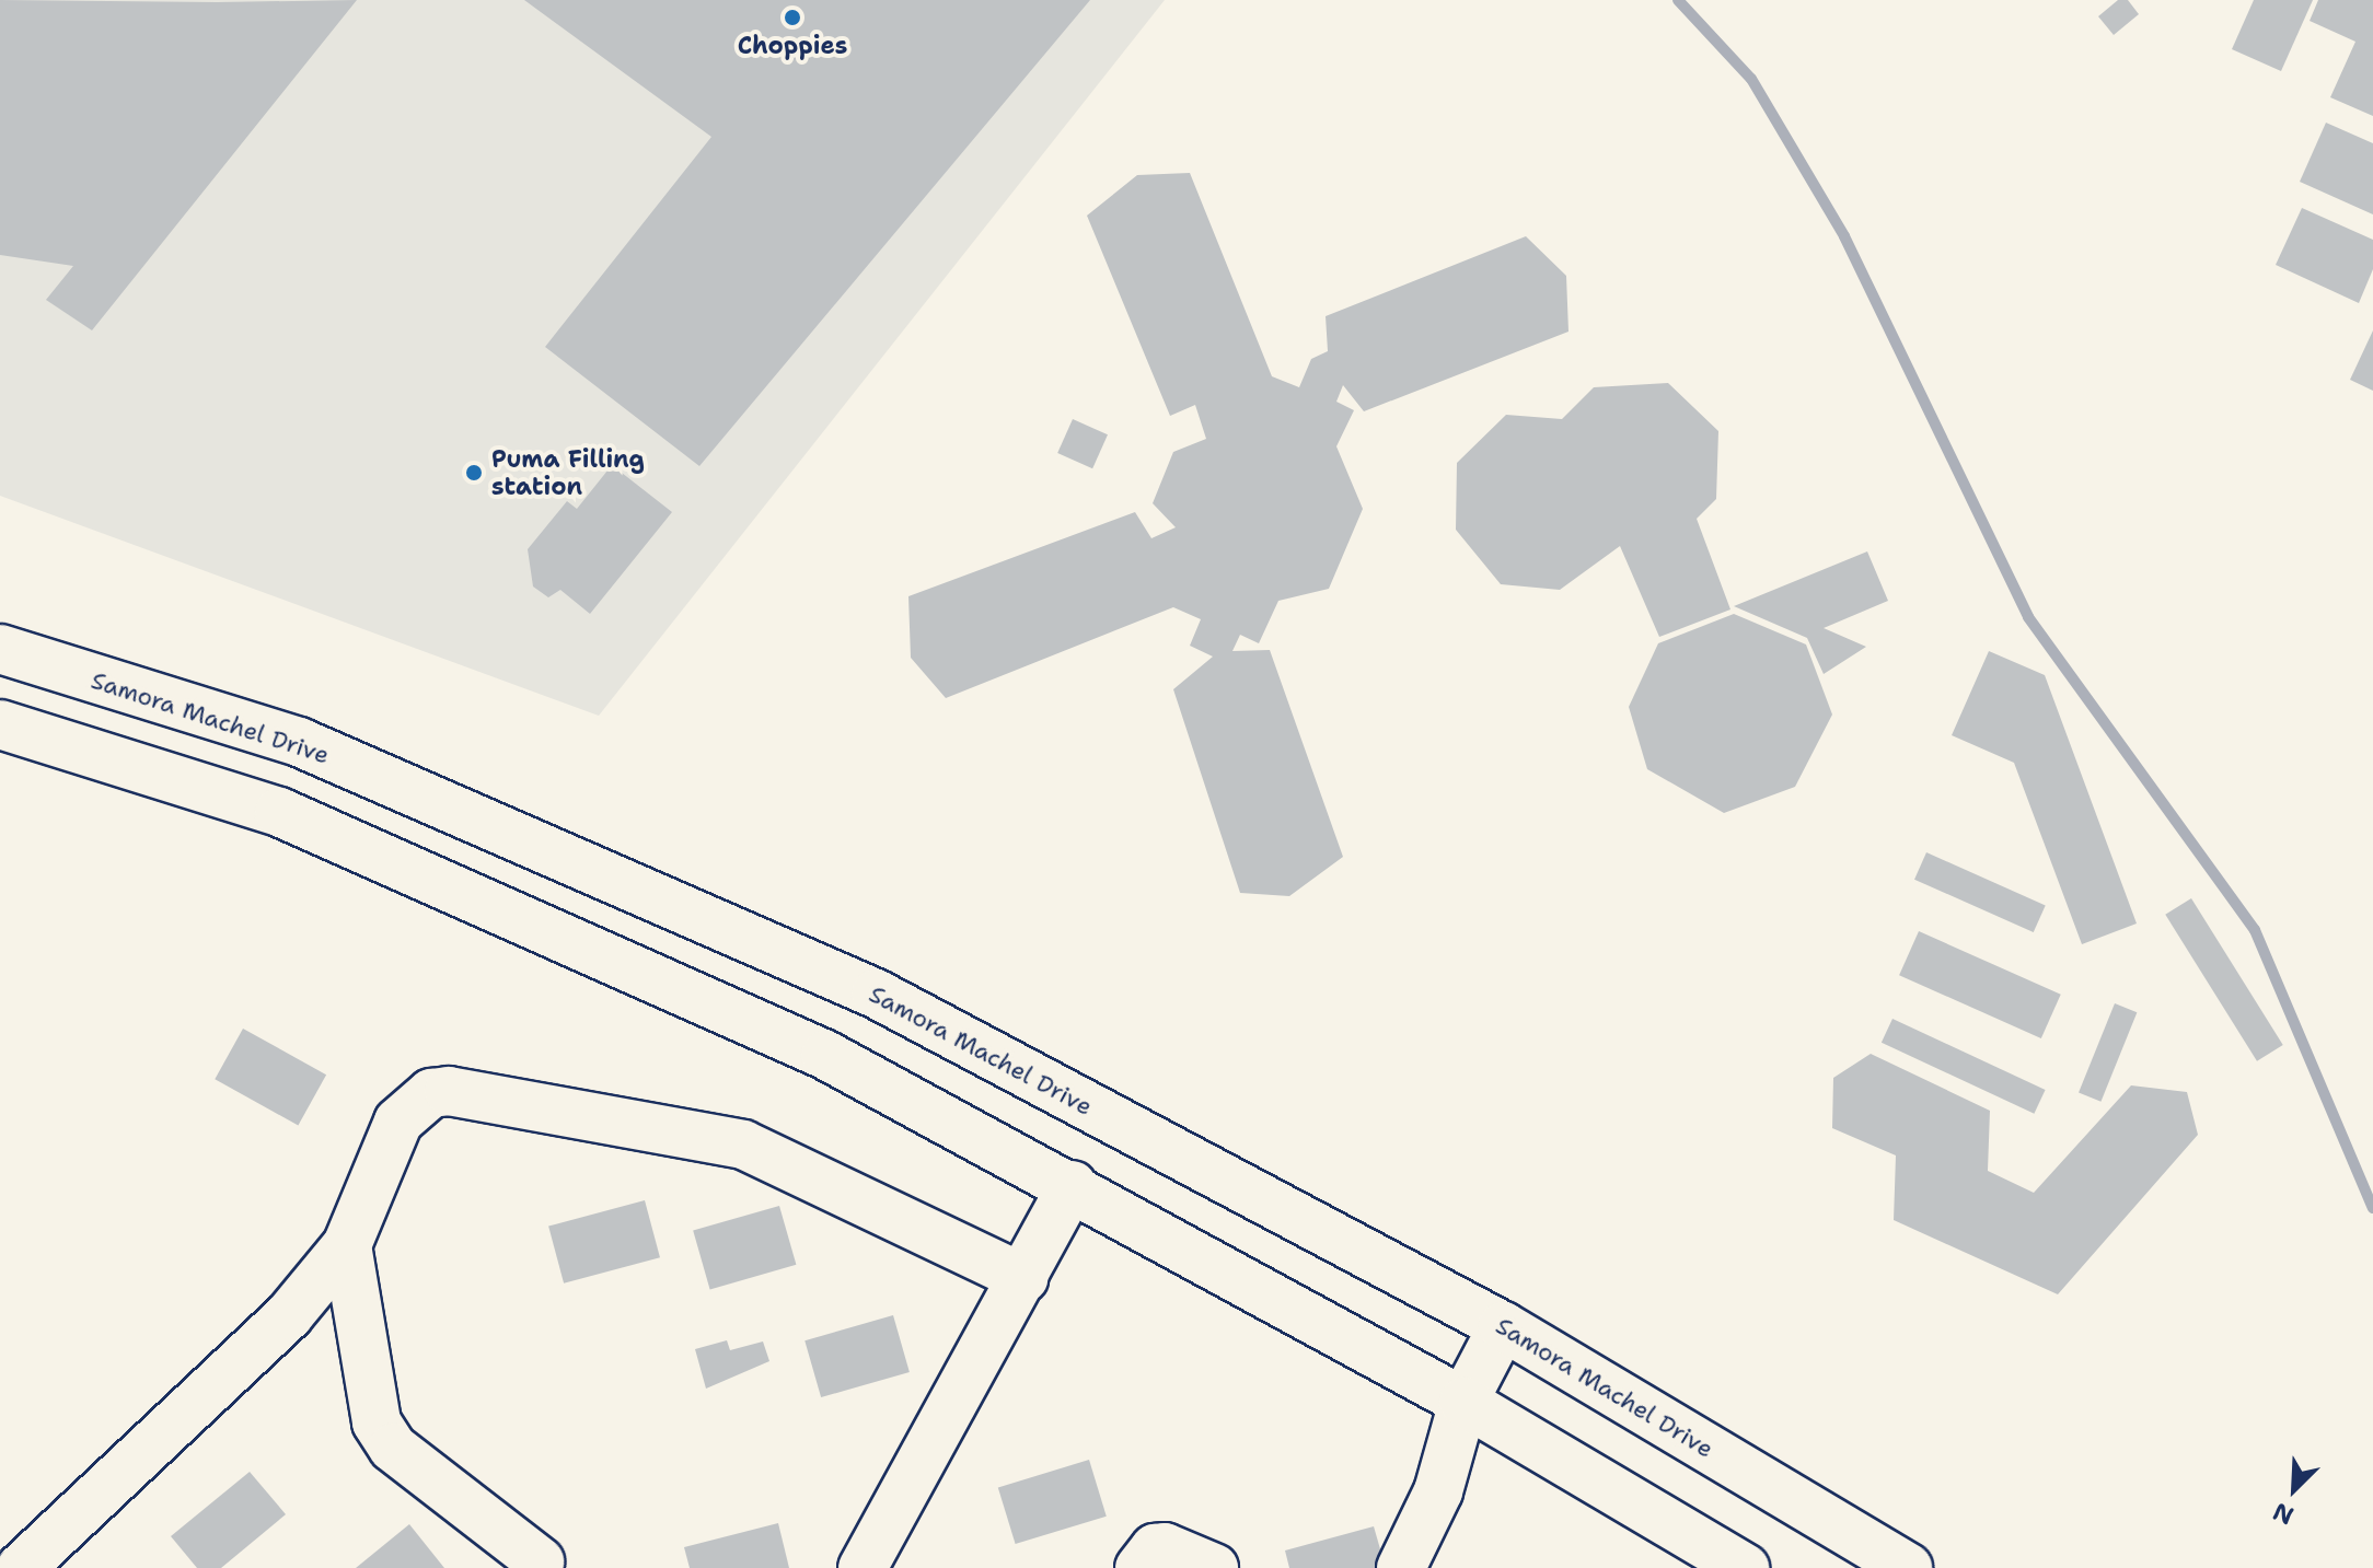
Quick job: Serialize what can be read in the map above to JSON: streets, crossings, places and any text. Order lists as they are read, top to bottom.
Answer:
{
  "streets": {
    "main road": ["Samora Machel Drive"]
  },
  "places": ["Choppies", "Puma Filling station"],
  "north": "bottom left"
}
